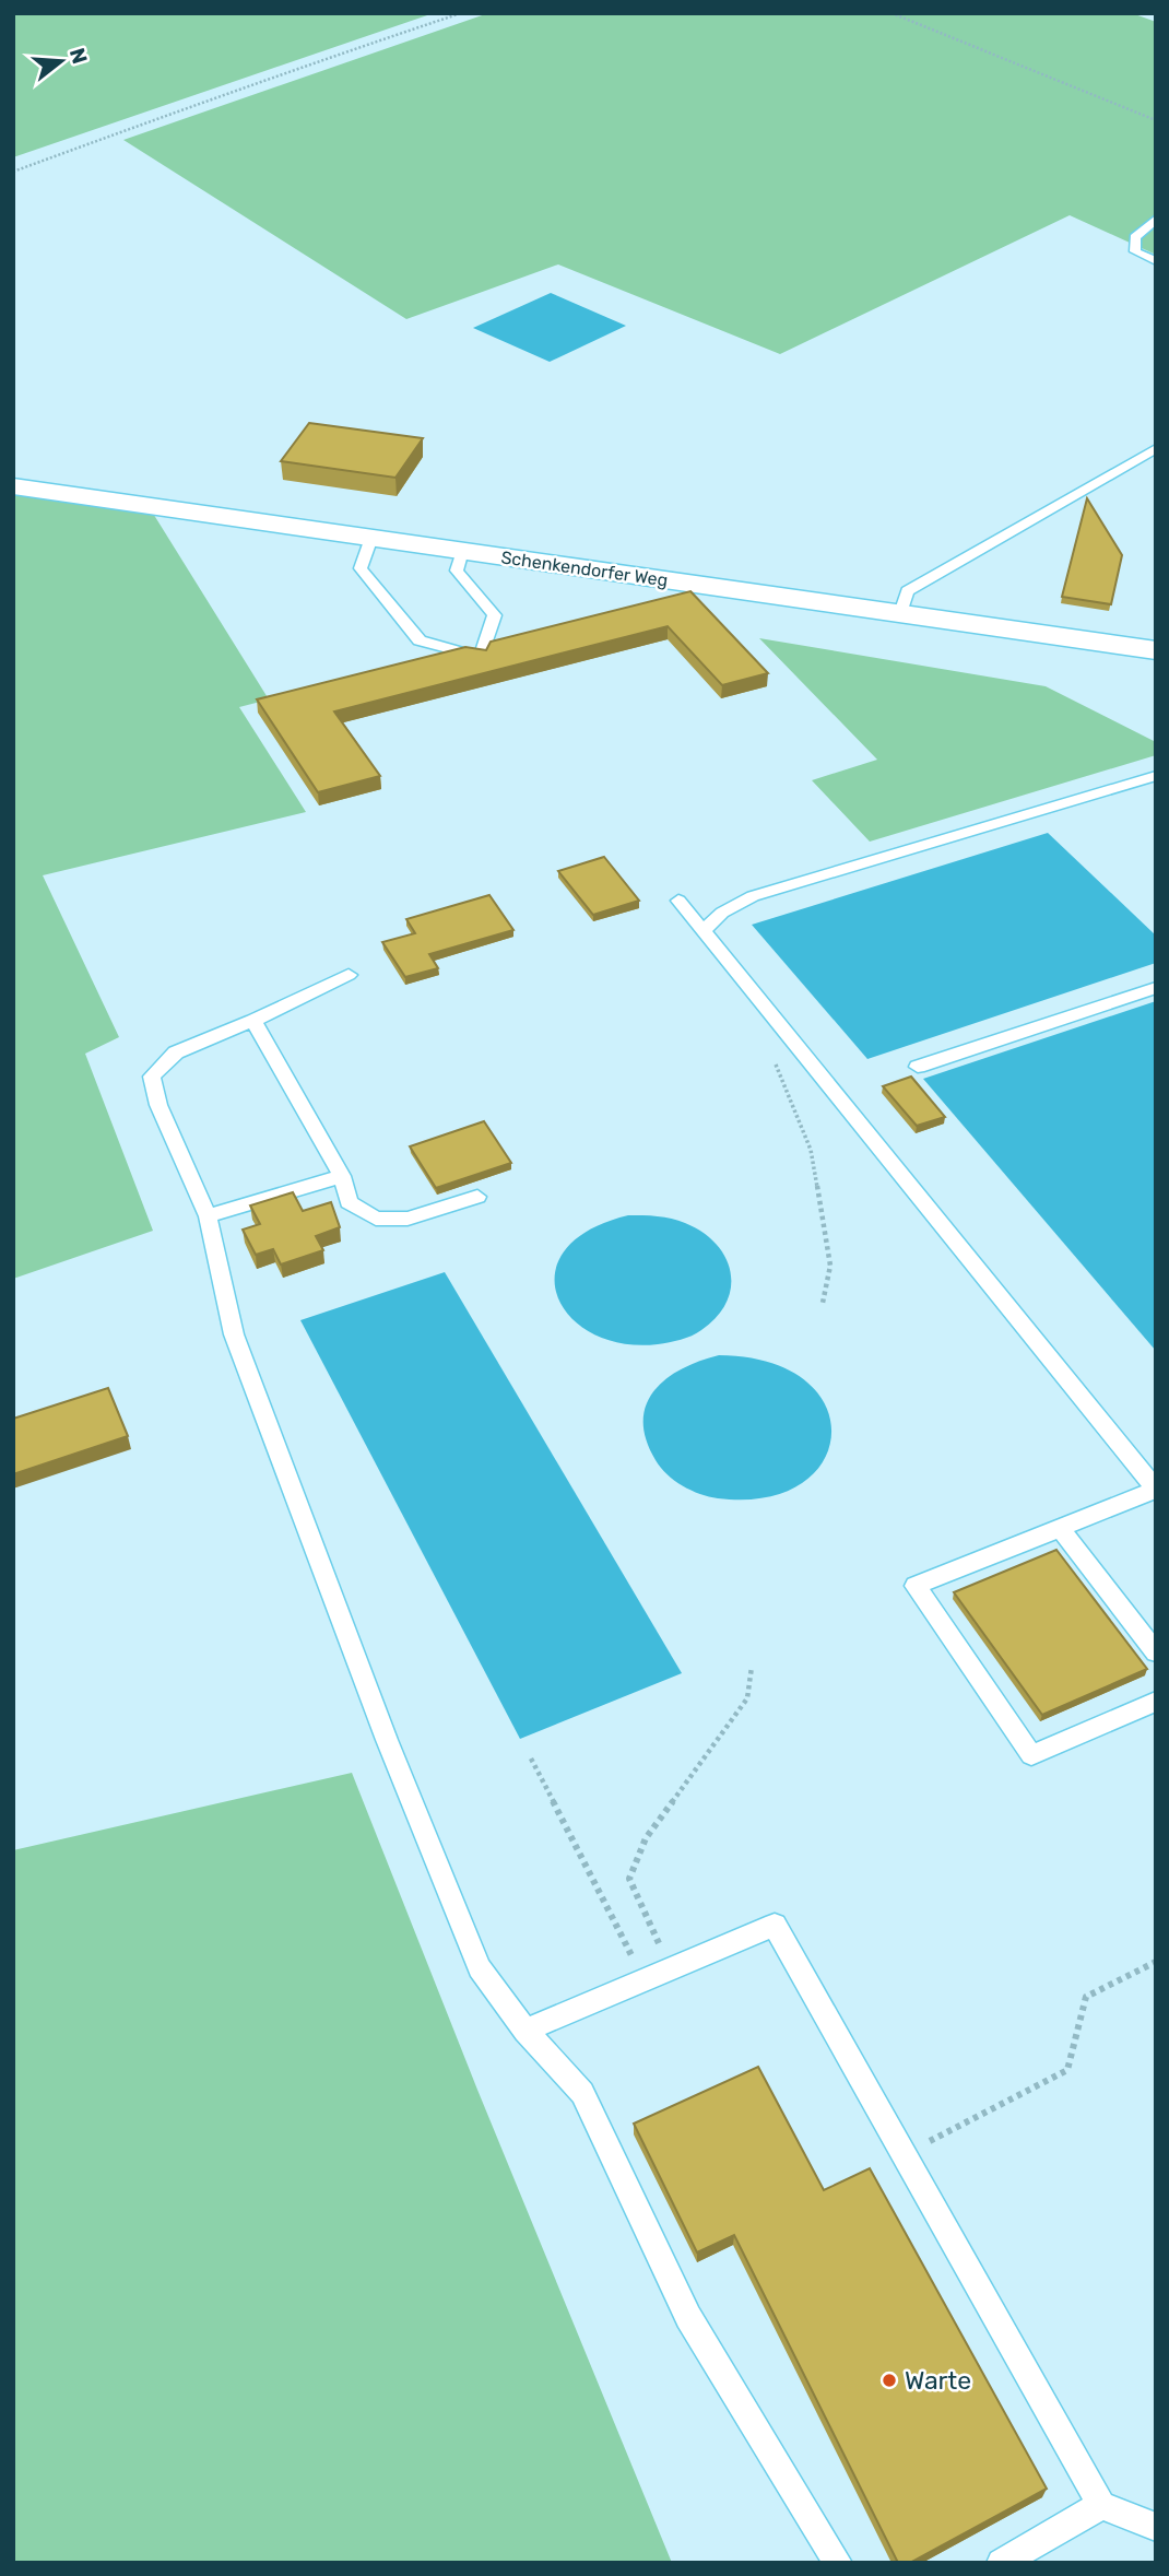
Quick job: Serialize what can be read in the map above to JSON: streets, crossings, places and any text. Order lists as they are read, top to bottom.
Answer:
{
  "streets": {
    "street": ["Schenkendorfer Weg"]
  },
  "places": ["Warte"],
  "north": "right"
}
